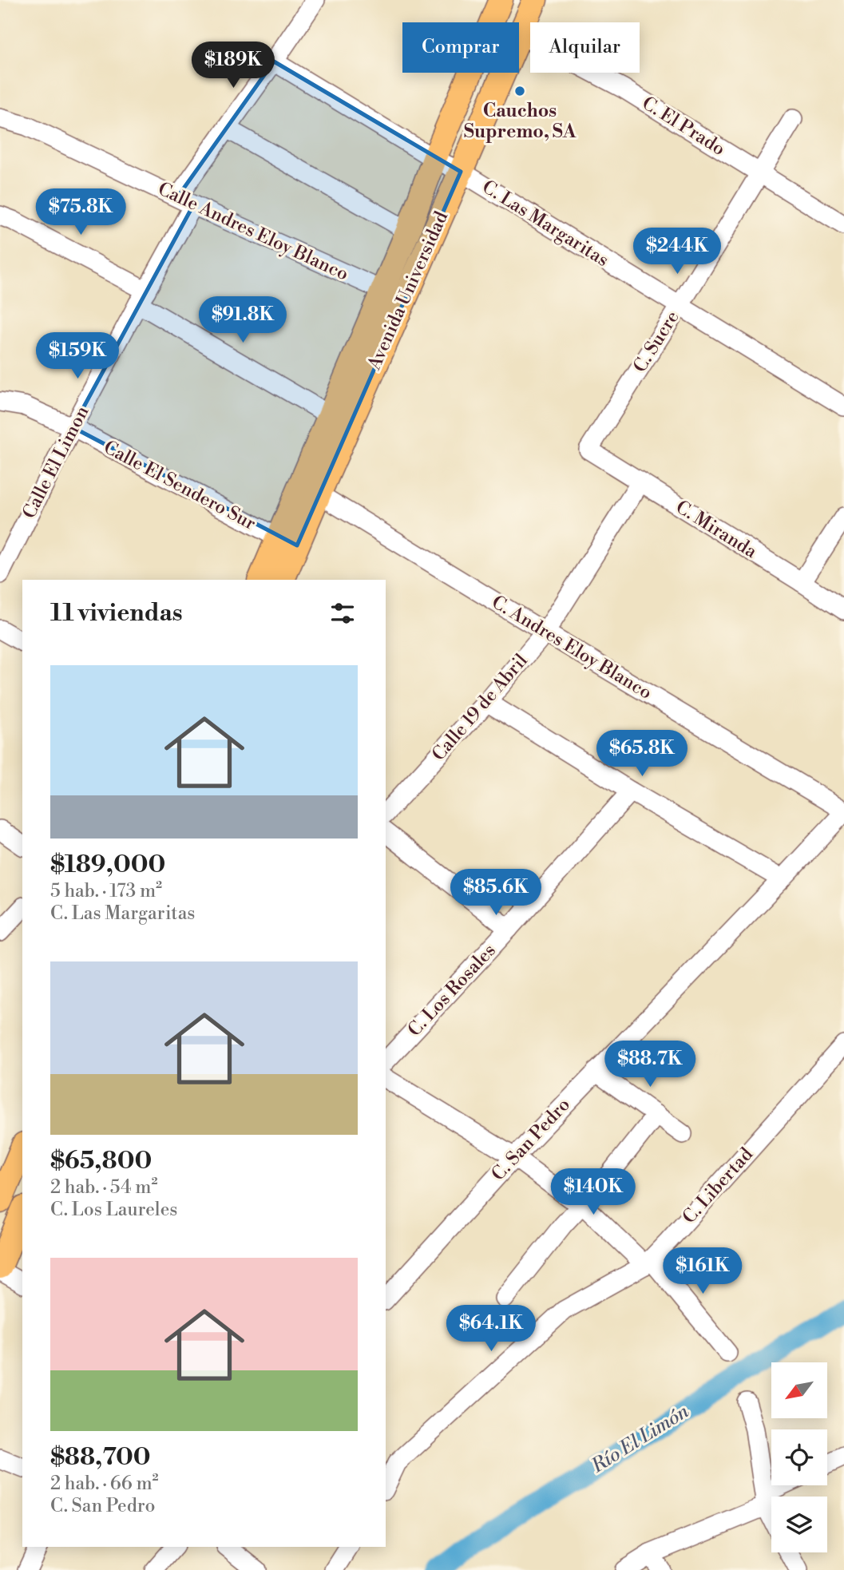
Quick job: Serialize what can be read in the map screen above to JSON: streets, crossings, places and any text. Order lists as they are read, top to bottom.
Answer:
{
  "streets": {
    "main road": ["Avenida Universidad"],
    "street": [
      "C. El Prado",
      "C. Las Margaritas",
      "Calle Andres Eloy Blanco",
      "C. Sucre",
      "Calle El Limon",
      "Calle El Sendero Sur",
      "C. Miranda",
      "C. Andres Eloy Blanco",
      "Calle 19 de Abril",
      "C. Los Rosales",
      "C. San Pedro",
      "C. Libertad"
    ]
  },
  "crossings": [
    ["C. El Prado", "Avenida Universidad"],
    ["C. El Prado", "C. Sucre"],
    ["C. Las Margaritas", "Avenida Universidad"],
    ["C. Las Margaritas", "C. Sucre"],
    ["C. Las Margaritas", "Calle El Limon"],
    ["Calle Andres Eloy Blanco", "Avenida Universidad"],
    ["Calle Andres Eloy Blanco", "Calle El Limon"],
    ["Avenida Universidad", "Calle El Sendero Sur"],
    ["Avenida Universidad", "C. Andres Eloy Blanco"],
    ["C. Sucre", "C. Miranda"],
    ["Calle El Limon", "Calle El Sendero Sur"],
    ["C. Miranda", "Calle 19 de Abril"],
    ["C. Andres Eloy Blanco", "Calle 19 de Abril"],
    ["C. Andres Eloy Blanco", "C. San Pedro"]
  ],
  "water": ["Río El Limón"],
  "places": ["Cauchos Supremo, SA"],
  "north": "bottom left",
  "page": {
    "chip": ["Comprar", "Alquilar"],
    "price": [
      "$189K",
      "$75.8K",
      "$244K",
      "$91.8K",
      "$159K",
      "$65.8K",
      "$85.6K",
      "$88.7K",
      "$140K",
      "$161K",
      "$64.1K"
    ],
    "heading": "11 viviendas",
    "list": [
      {
        "name": "$189,000",
        "note": "5 hab. · 173 m² · C. Las Margaritas"
      },
      {
        "name": "$65,800",
        "note": "2 hab. · 54 m² · C. Los Laureles"
      },
      {
        "name": "$88,700",
        "note": "2 hab. · 66 m² · C. San Pedro"
      }
    ]
  }
}
